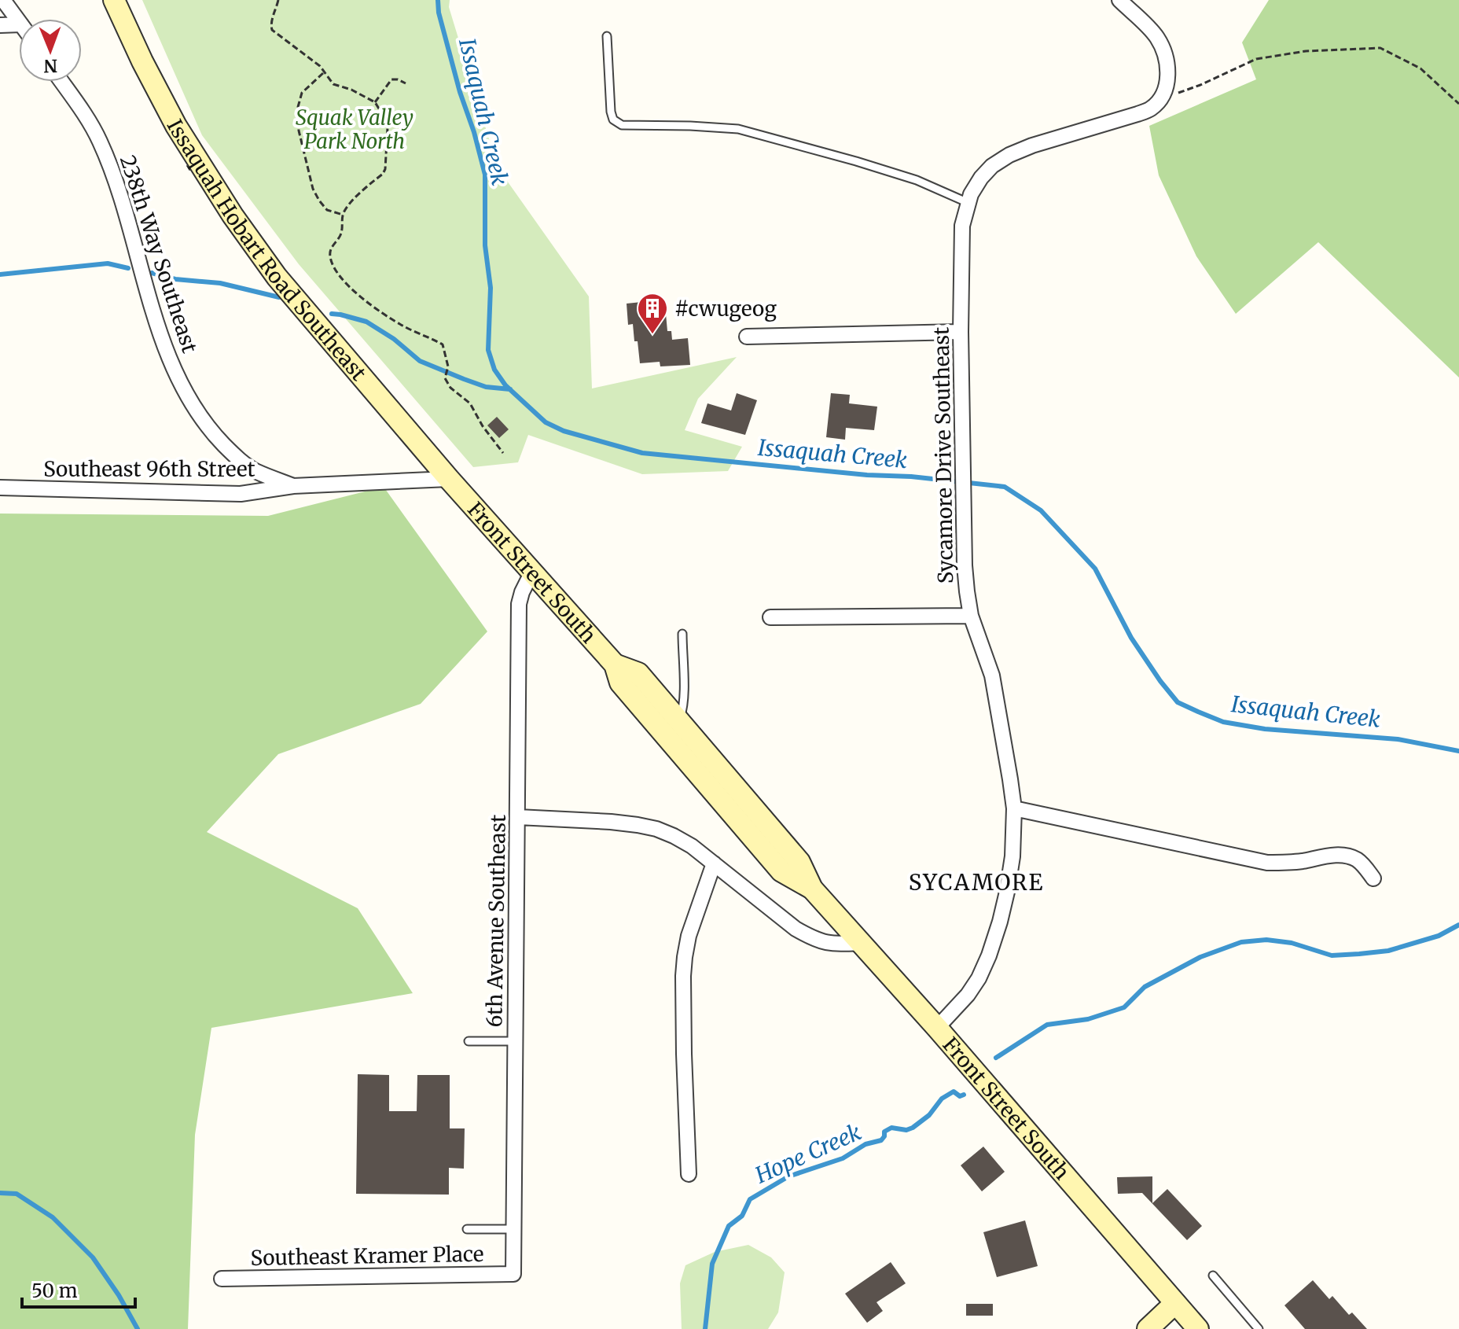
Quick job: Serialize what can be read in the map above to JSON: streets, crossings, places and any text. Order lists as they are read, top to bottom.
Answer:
{
  "streets": {
    "main road": ["Issaquah Hobart Road Southeast", "Front Street South"],
    "street": [
      "238th Way Southeast",
      "Sycamore Drive Southeast",
      "Southeast 96th Street",
      "6th Avenue Southeast",
      "Southeast Kramer Place"
    ]
  },
  "crossings": [
    ["Issaquah Hobart Road Southeast", "Southeast 96th Street"],
    ["Issaquah Hobart Road Southeast", "Front Street South"],
    ["238th Way Southeast", "Southeast 96th Street"],
    ["Sycamore Drive Southeast", "Front Street South"],
    ["Southeast 96th Street", "Front Street South"],
    ["Front Street South", "6th Avenue Southeast"],
    ["6th Avenue Southeast", "Southeast Kramer Place"]
  ],
  "districts": ["SYCAMORE"],
  "water": ["Issaquah Creek", "Hope Creek"],
  "parks": ["Squak Valley Park North"],
  "places": {
    "building": ["#cwugeog"]
  },
  "scale_bar": "50 m",
  "north": "bottom"
}
